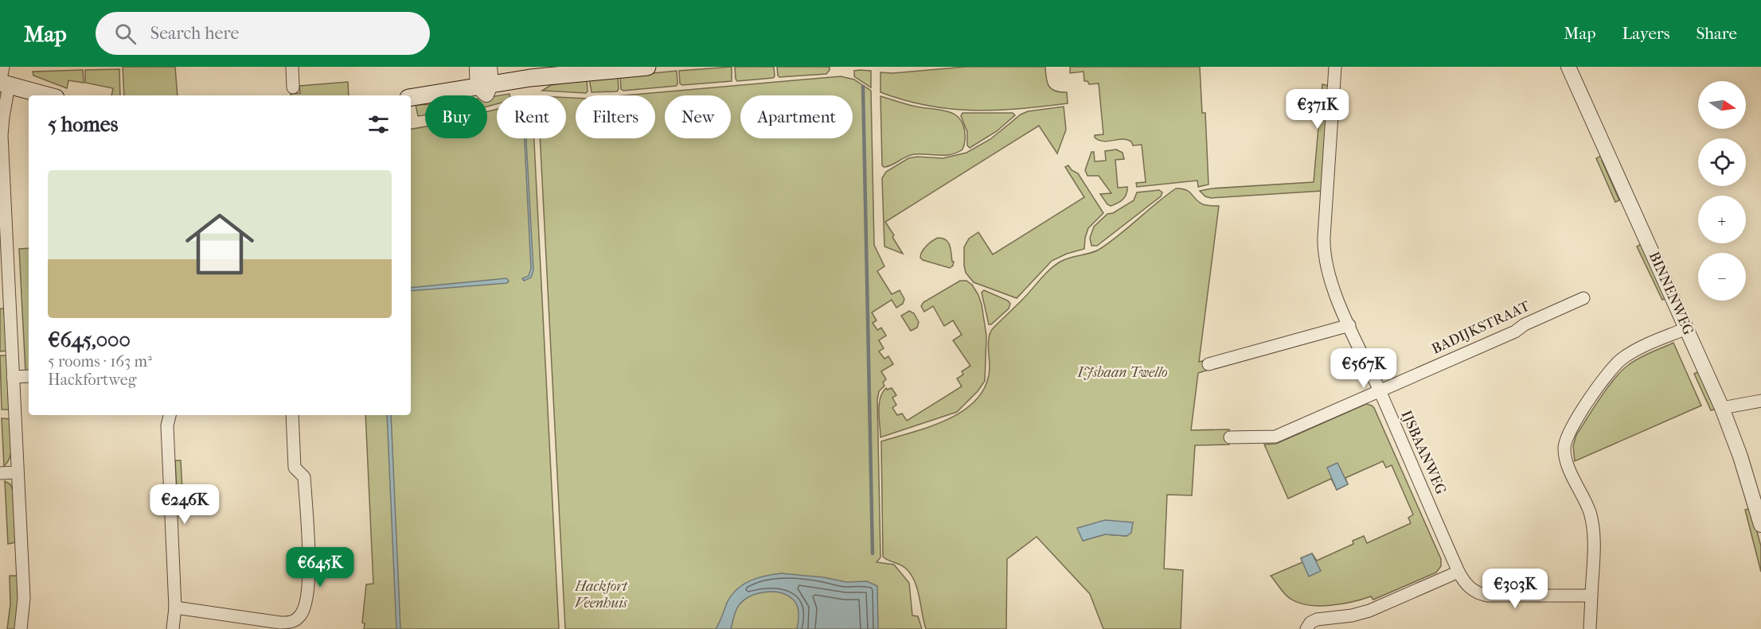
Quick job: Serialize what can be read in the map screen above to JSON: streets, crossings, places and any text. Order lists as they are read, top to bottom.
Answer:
{
  "streets": {
    "street": ["BINNENWEG", "BADIJKSTRAAT", "IJSBAANWEG"]
  },
  "crossings": [
    ["BADIJKSTRAAT", "IJSBAANWEG"]
  ],
  "parks": ["IJsbaan Twello", "Hackfort Veenhuis"],
  "north": "right",
  "page": {
    "header": "Map",
    "search": "Search here",
    "nav": ["Map", "Layers", "Share"],
    "map_buttons": ["+", "−"],
    "price": [
      "€371K",
      "€567K",
      "€246K",
      "€645K",
      "€303K"
    ],
    "chip": [
      "Buy",
      "Rent",
      "Filters",
      "New",
      "Apartment"
    ],
    "heading": "5 homes",
    "list": [
      {
        "name": "€645,000",
        "note": "5 rooms · 163 m² · Hackfortweg"
      }
    ]
  }
}
